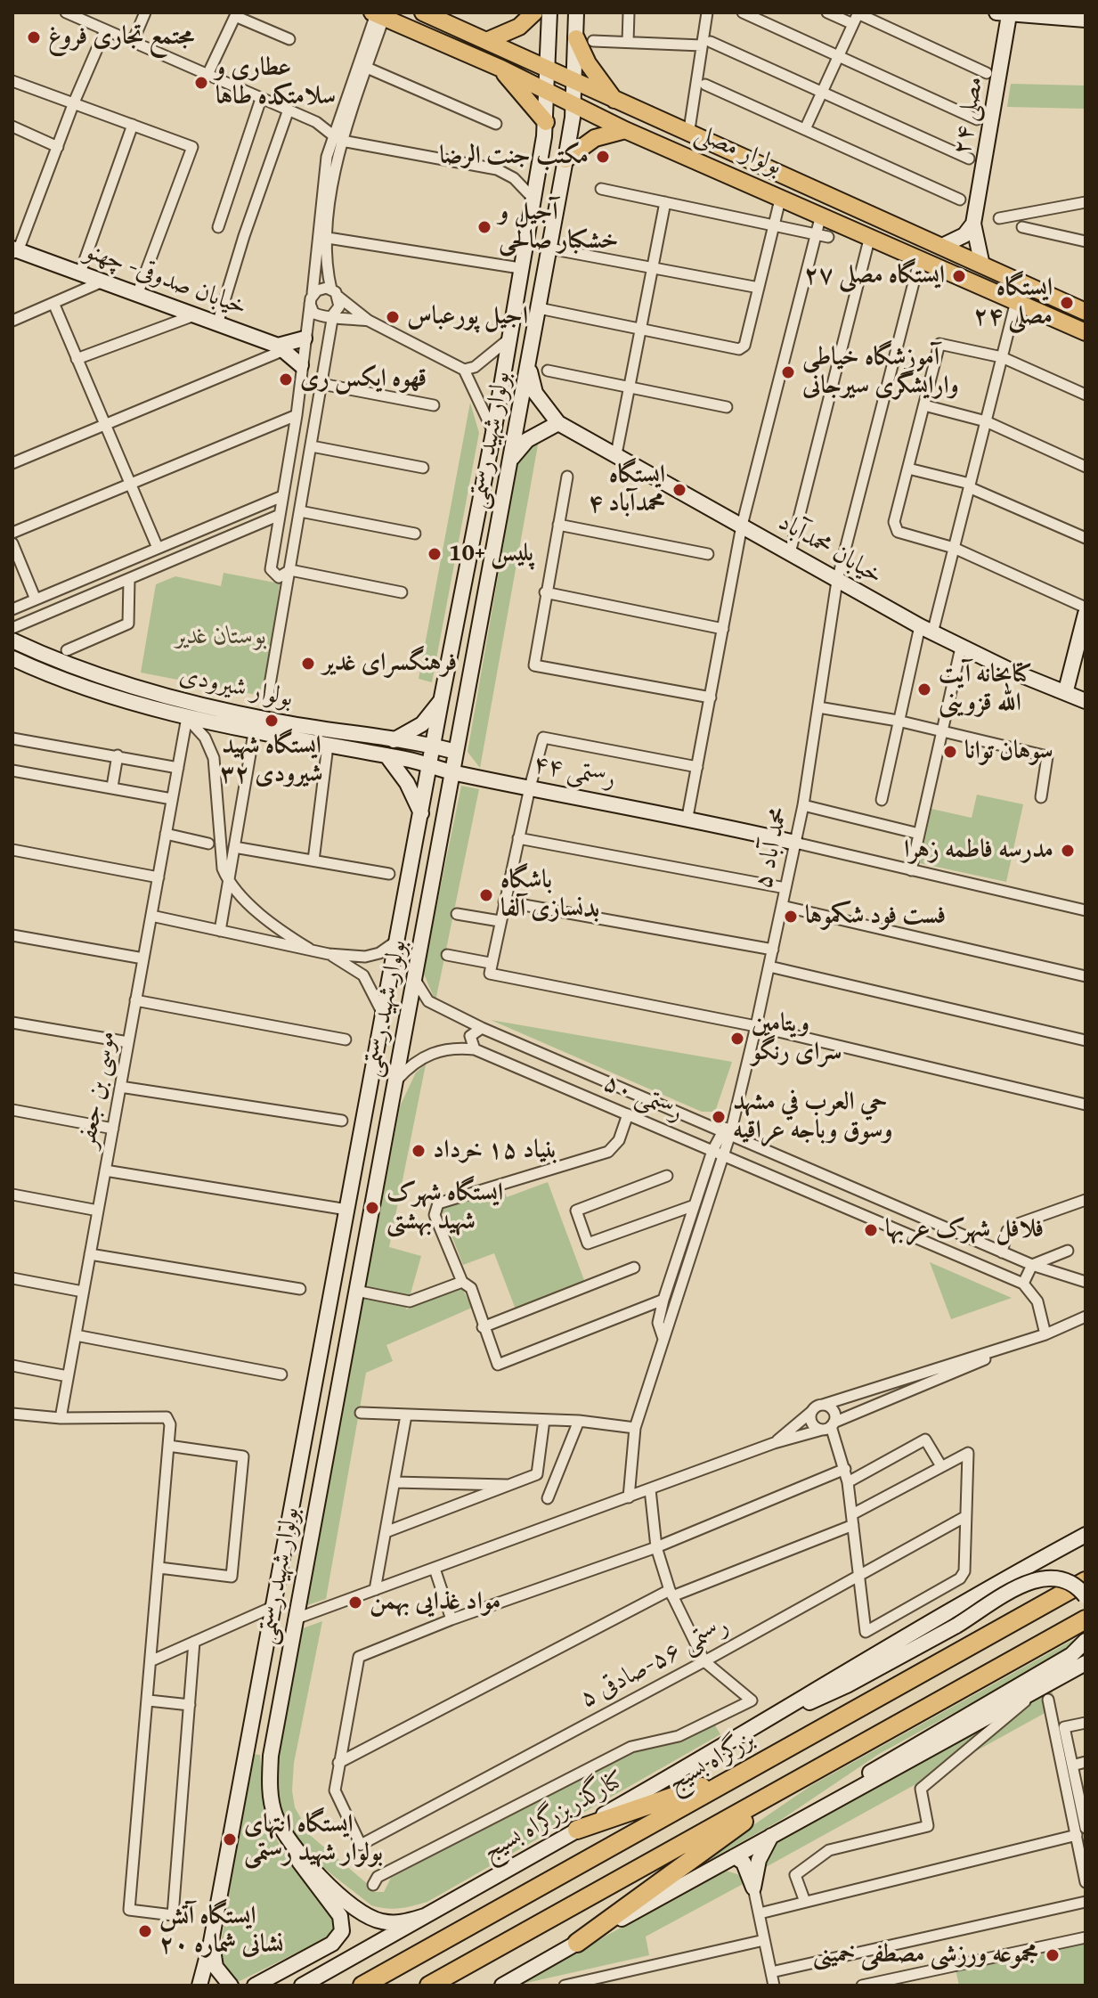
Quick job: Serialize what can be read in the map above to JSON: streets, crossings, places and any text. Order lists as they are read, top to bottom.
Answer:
{
  "streets": {
    "highway": ["بزرگراه بسیج"],
    "main road": [
      "مصلی ۲۴",
      "بولوار مصلی",
      "خیابان صدوقی- چهنو",
      "بولوار شهید رستمی",
      "خیابان محمدآباد",
      "بولوار شیرودی",
      "رستمی ۴۴",
      "کنارگذربزرگراه بسیج"
    ],
    "street": [
      "محمد آباد ۵",
      "موسی بن جعفر",
      "رستمی ۵۰",
      "رستمی ۵۶-صادقی ۵"
    ]
  },
  "crossings": [
    ["بولوار مصلی", "بولوار شهید رستمی"],
    ["بولوار مصلی", "محمد آباد ۵"],
    ["بولوار شهید رستمی", "بولوار شیرودی"],
    ["بولوار شهید رستمی", "رستمی ۴۴"],
    ["بولوار شهید رستمی", "رستمی ۵۰"],
    ["بولوار شهید رستمی", "کنارگذربزرگراه بسیج"],
    ["خیابان محمدآباد", "محمد آباد ۵"],
    ["بولوار شیرودی", "رستمی ۴۴"],
    ["بولوار شیرودی", "موسی بن جعفر"],
    ["رستمی ۴۴", "محمد آباد ۵"],
    ["محمد آباد ۵", "رستمی ۵۰"]
  ],
  "parks": ["بوستان غدیر"],
  "places": [
    "مجتمع تجاری فروغ",
    "عطاری و سلامتکده طاها",
    "مكتب جنت الرضا",
    "آجیل و خشکبار صالحی",
    "ایستگاه مصلی ۲۷",
    "ایستگاه مصلی ۲۴",
    "اجیل پورعباس",
    "آموزشگاه خیاطی وارایشگری سیرجانی",
    "قهوه ایکس ری",
    "ایستگاه محمدآباد ۴",
    "پلیس +10",
    "فرهنگسرای غدیر",
    "کتابخانه آیت الله قزوینی",
    "ایستگاه شهید شیرودی ۳۲",
    "سوهان توانا",
    "مدرسه فاطمه زهرا",
    "باشگاه بدنسازی آلفا",
    "فست فود شکموها",
    "ویتامین سرای رنگو",
    "حي العرب في مشهد وسوق وباجه عراقيه",
    "بنیاد ۱۵ خرداد",
    "ایستگاه شهرک شهید بهشتی",
    "فلافل شهرک عربها",
    "مواد غذایی بهمن",
    "ایستگاه انتهای بولوار شهید رستمی",
    "ایستگاه آتش نشانی شماره ۲۰",
    "مجموعه ورزشی مصطفی خمینی"
  ]
}
